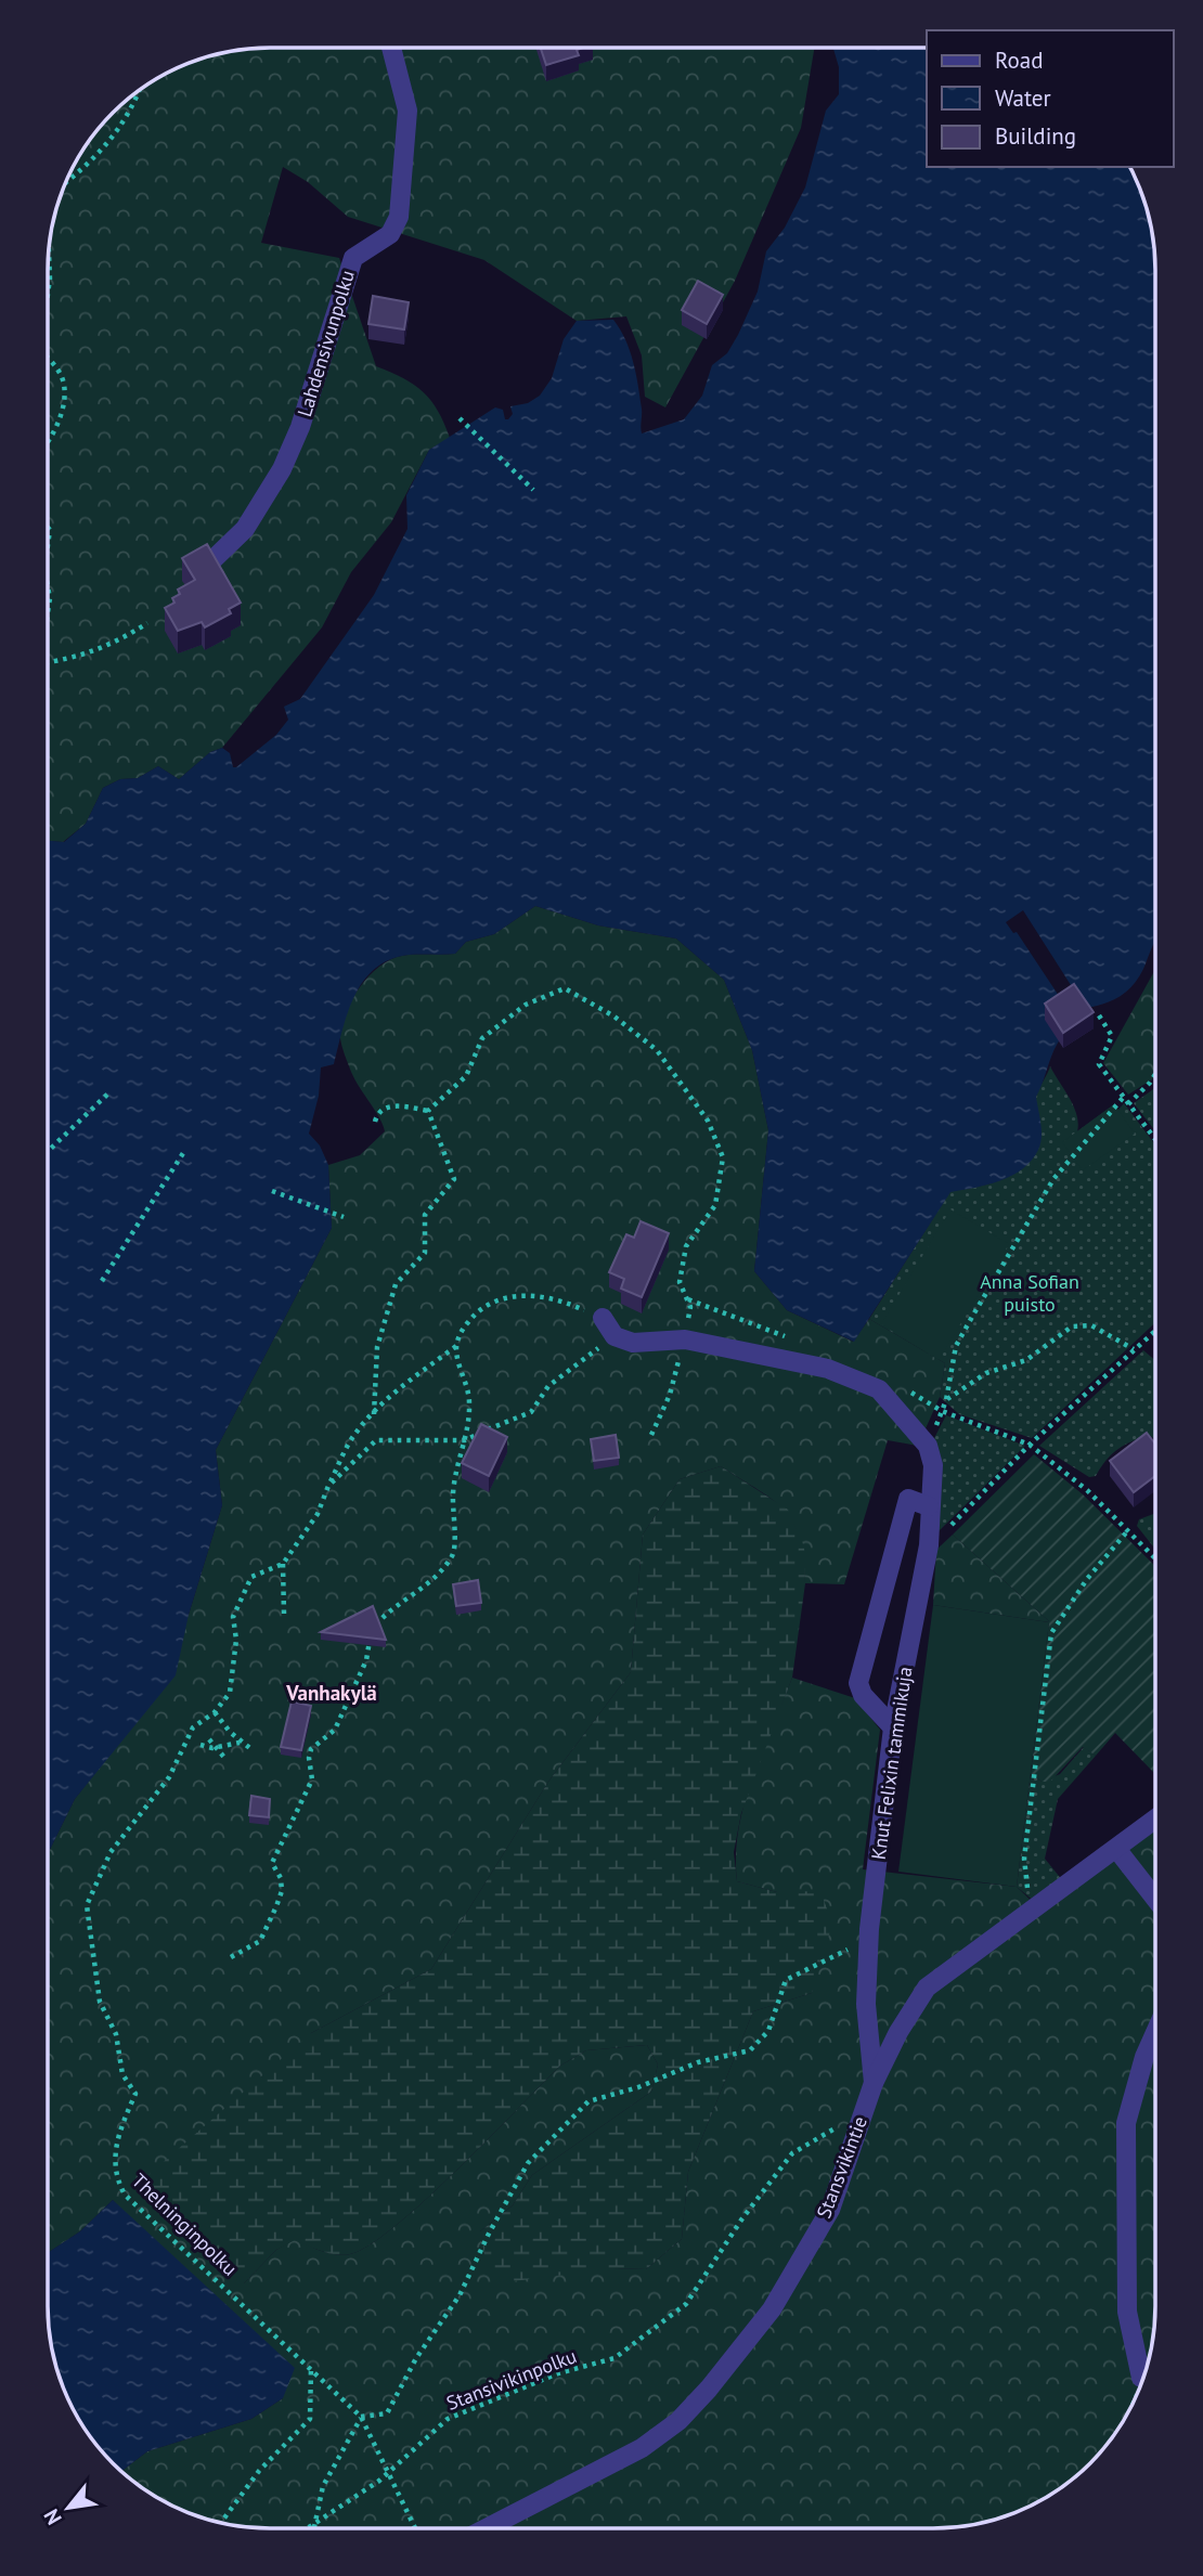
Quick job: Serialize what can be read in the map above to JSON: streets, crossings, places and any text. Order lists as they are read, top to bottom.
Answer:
{
  "streets": {
    "lane": ["Lahdensivunpolku", "Knut Felixin tammikuja", "Stansvikintie"],
    "path": ["Thelninginpolku", "Stansivikinpolku"]
  },
  "crossings": [
    ["Knut Felixin tammikuja", "Stansvikintie"],
    ["Stansvikintie", "Stansivikinpolku"]
  ],
  "districts": ["Vanhakylä"],
  "parks": ["Anna Sofian puisto"],
  "legend": ["Road", "Water", "Building"],
  "north": "bottom left"
}
